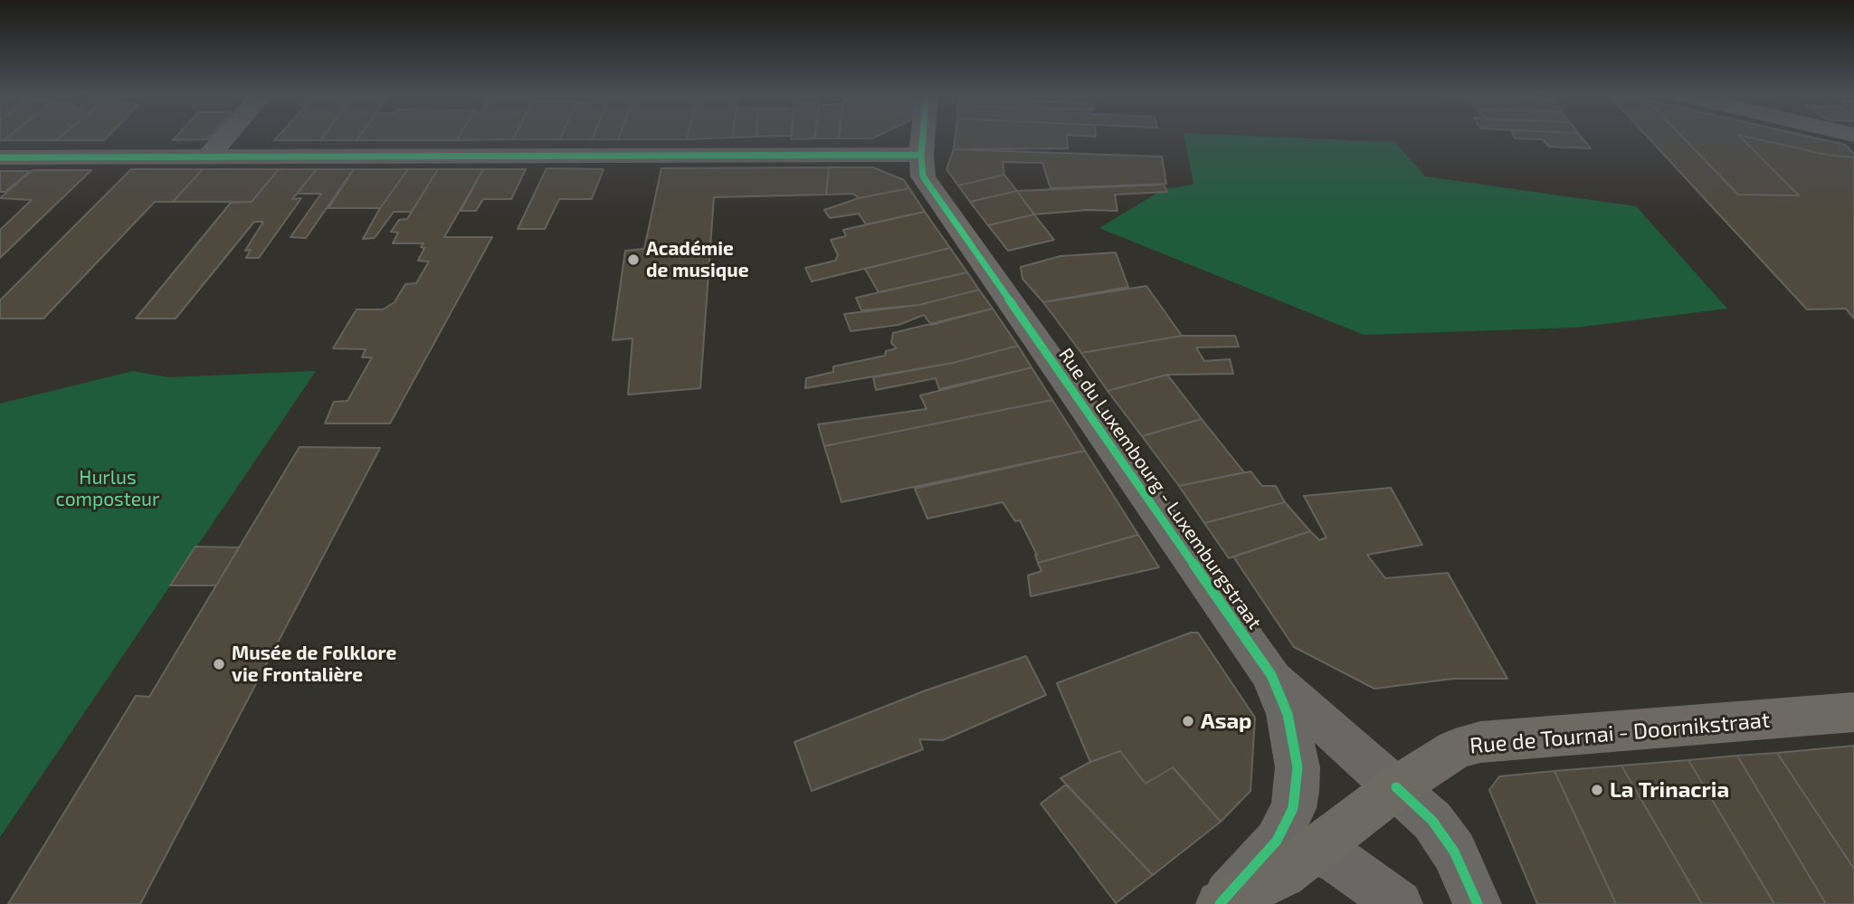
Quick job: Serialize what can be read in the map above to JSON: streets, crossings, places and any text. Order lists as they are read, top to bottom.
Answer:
{
  "streets": {
    "street": ["Rue du Luxembourg - Luxemburgstraat", "Rue de Tournai - Doornikstraat"]
  },
  "crossings": [
    ["Rue du Luxembourg - Luxemburgstraat", "Rue de Tournai - Doornikstraat"]
  ],
  "parks": ["Hurlus composteur"],
  "places": [
    "Académie de musique",
    "Musée de Folklore vie Frontalière",
    "Asap",
    "La Trinacria"
  ]
}
